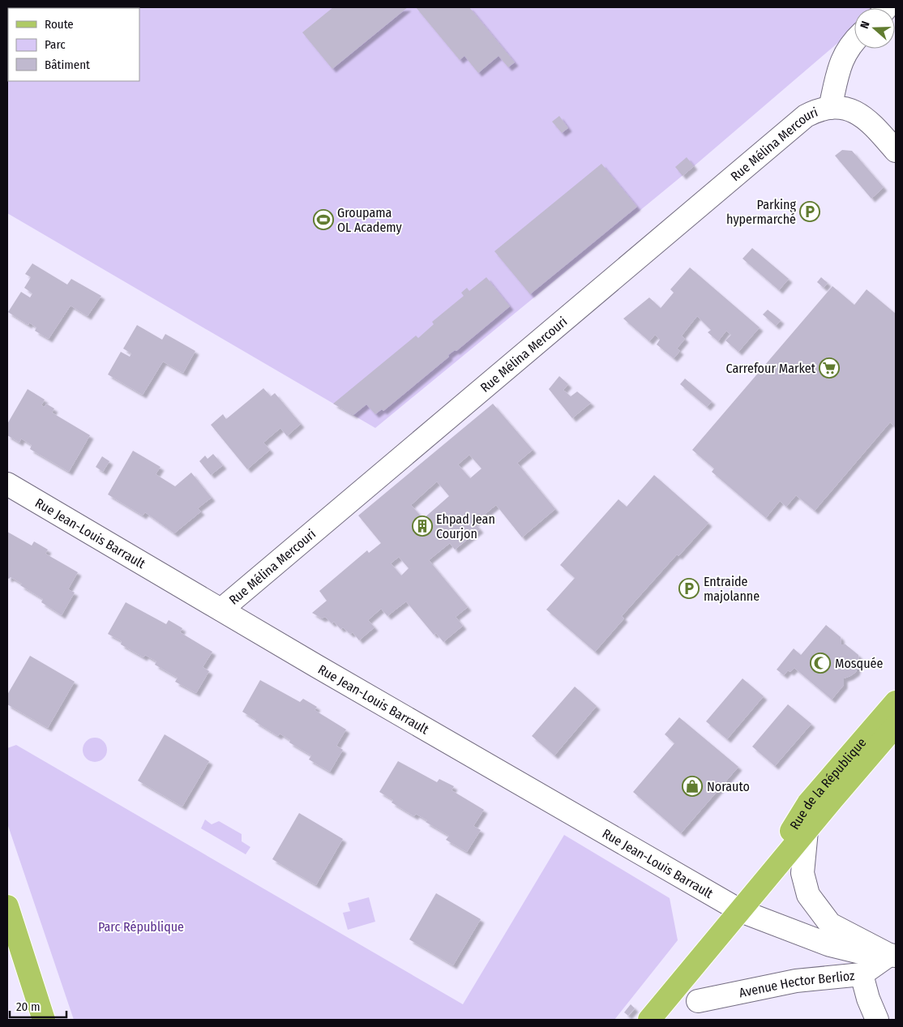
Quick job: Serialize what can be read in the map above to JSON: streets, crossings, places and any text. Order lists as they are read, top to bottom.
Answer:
{
  "streets": {
    "main road": ["Rue de la République"],
    "street": ["Rue Mélina Mercouri", "Rue Jean-Louis Barrault", "Avenue Hector Berlioz"]
  },
  "crossings": [
    ["Rue Mélina Mercouri", "Rue Jean-Louis Barrault"],
    ["Rue Jean-Louis Barrault", "Rue de la République"],
    ["Rue Jean-Louis Barrault", "Avenue Hector Berlioz"],
    ["Rue de la République", "Avenue Hector Berlioz"]
  ],
  "parks": ["Parc République"],
  "places": {
    "parking": ["Parking hypermarché", "Entraide majolanne"],
    "sports": ["Groupama OL Academy"],
    "supermarket": ["Carrefour Market"],
    "building": ["Ehpad Jean Courjon"],
    "mosque": ["Mosquée"],
    "shop": ["Norauto"]
  },
  "legend": ["Route", "Parc", "Bâtiment"],
  "scale_bar": "20 m",
  "north": "left"
}
